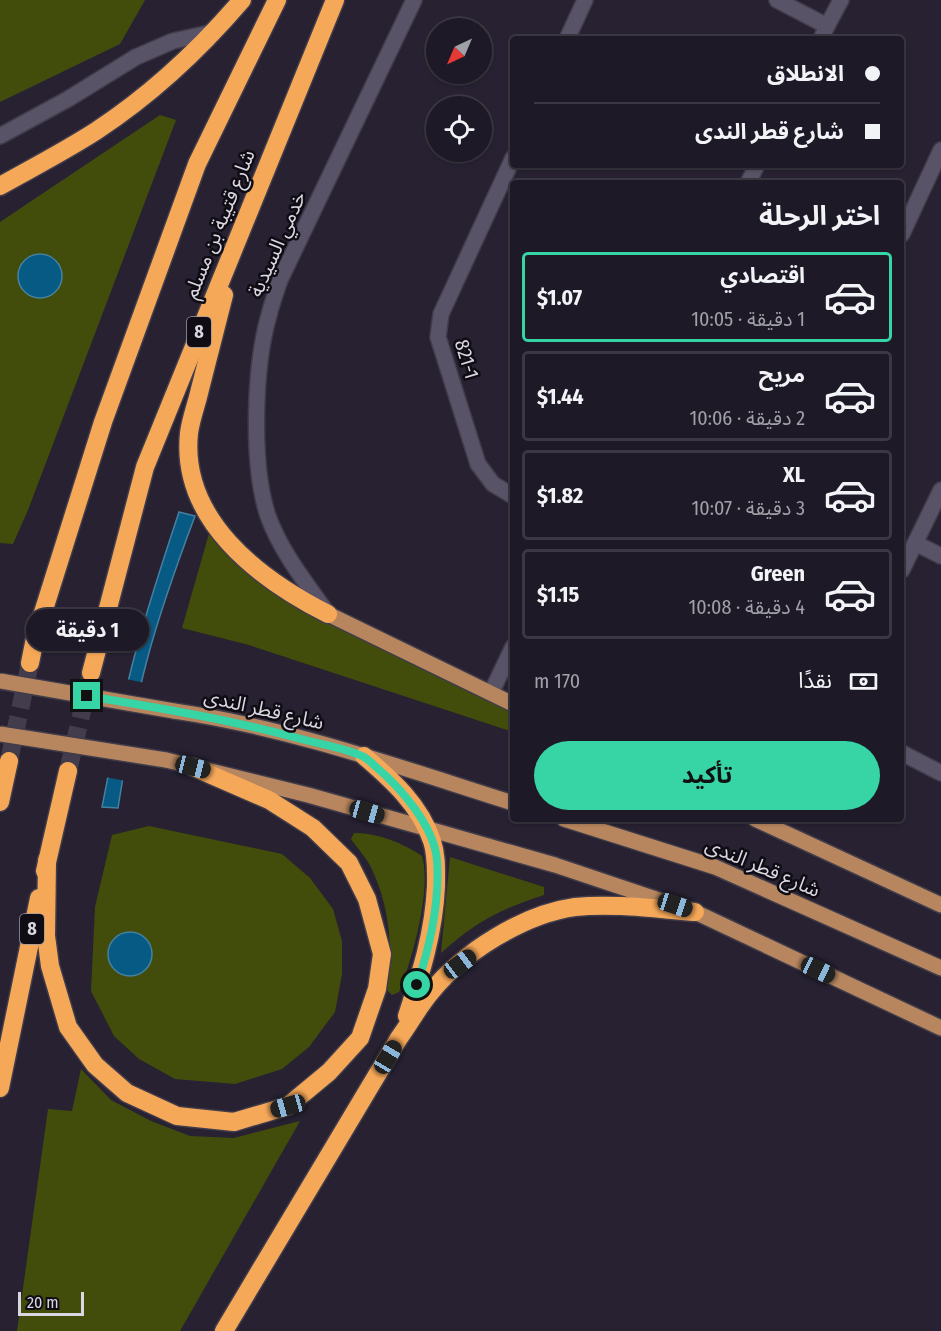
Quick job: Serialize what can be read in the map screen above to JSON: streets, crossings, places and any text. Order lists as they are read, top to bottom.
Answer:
{
  "streets": {
    "highway": ["شارع قتيبة بن مسلم", "8"],
    "main road": ["شارع قطر الندى"],
    "street": ["خدمي السيدية", "821-1"]
  },
  "scale_bar": "20 m",
  "north": "bottom left",
  "page": {
    "banner": ["الانطلاق", "شارع قطر الندى"],
    "heading": "اختر الرحلة",
    "list": [
      {
        "name": "اقتصادي",
        "note": "1 دقيقة · 10:05",
        "value": "$1.07"
      },
      {
        "name": "مريح",
        "note": "2 دقيقة · 10:06",
        "value": "$1.44"
      },
      {
        "name": "XL",
        "note": "3 دقيقة · 10:07",
        "value": "$1.82"
      },
      {
        "name": "Green",
        "note": "4 دقيقة · 10:08",
        "value": "$1.15"
      }
    ],
    "bubble": "1 دقيقة",
    "pay": ["نقدًا", "170 m"],
    "buttons": "تأكيد",
    "scale": "20 m"
  }
}
